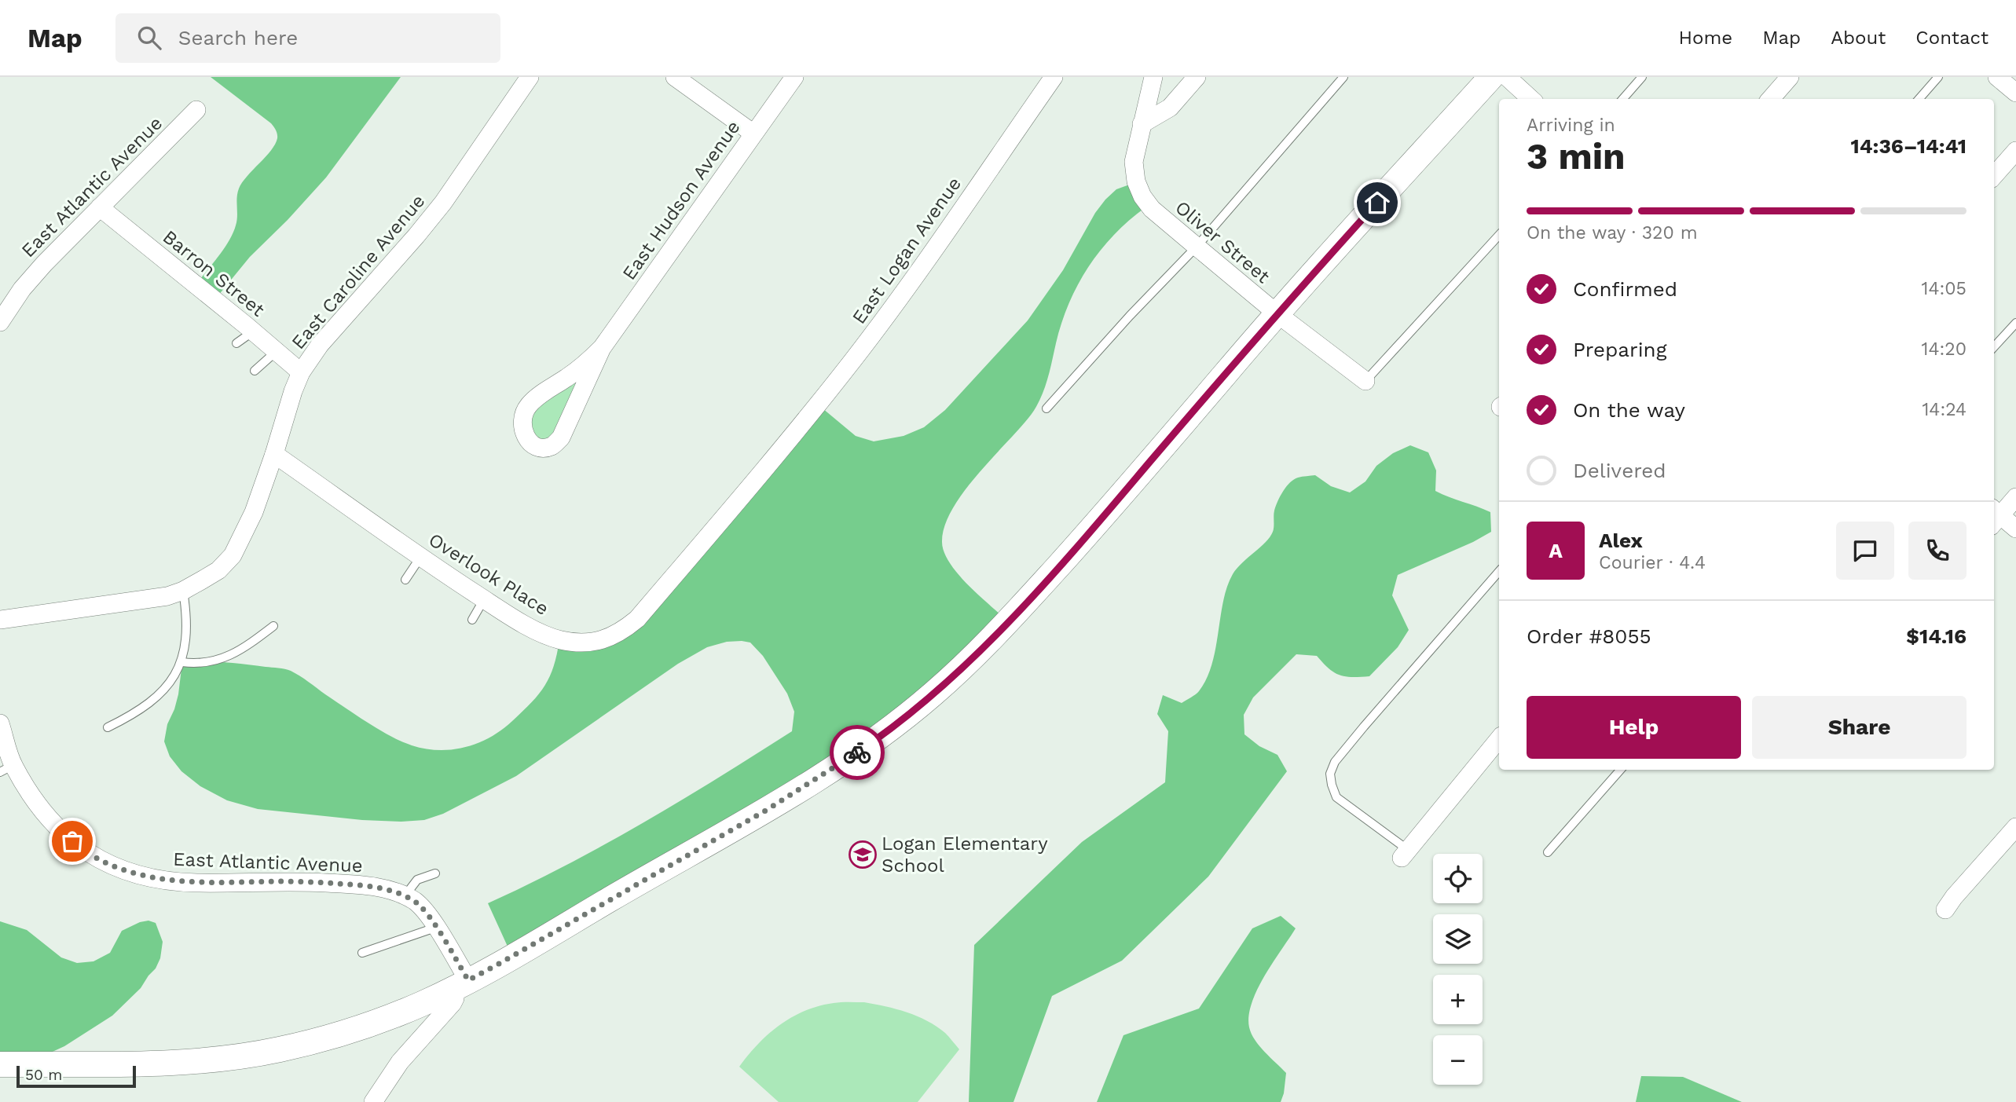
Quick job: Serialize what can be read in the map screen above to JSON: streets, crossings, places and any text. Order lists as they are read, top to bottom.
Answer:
{
  "streets": {
    "street": [
      "East Atlantic Avenue",
      "East Hudson Avenue",
      "Oliver Street",
      "East Logan Avenue",
      "East Caroline Avenue",
      "Barron Street",
      "Overlook Place"
    ]
  },
  "crossings": [
    ["East Atlantic Avenue", "Barron Street"],
    ["East Logan Avenue", "Overlook Place"],
    ["East Caroline Avenue", "Barron Street"],
    ["East Caroline Avenue", "Overlook Place"]
  ],
  "places": {
    "school or university": ["Logan Elementary School"]
  },
  "scale_bar": "50 m",
  "page": {
    "header": "Map",
    "search": "Search here",
    "nav": [
      "Home",
      "Map",
      "About",
      "Contact"
    ],
    "heading": ["3 min", "Arriving in", "14:36–14:41"],
    "panel": [
      "Alex",
      "Courier · 4.4",
      "Order #8055",
      "$14.16"
    ],
    "bar": "On the way · 320 m",
    "list": [
      ["Confirmed", "14:05"],
      ["Preparing", "14:20"],
      ["On the way", "14:24"],
      "Delivered"
    ],
    "round": "A",
    "buttons": ["Help", "Share"],
    "map_buttons": ["+", "−"],
    "scale": "50 m"
  }
}
